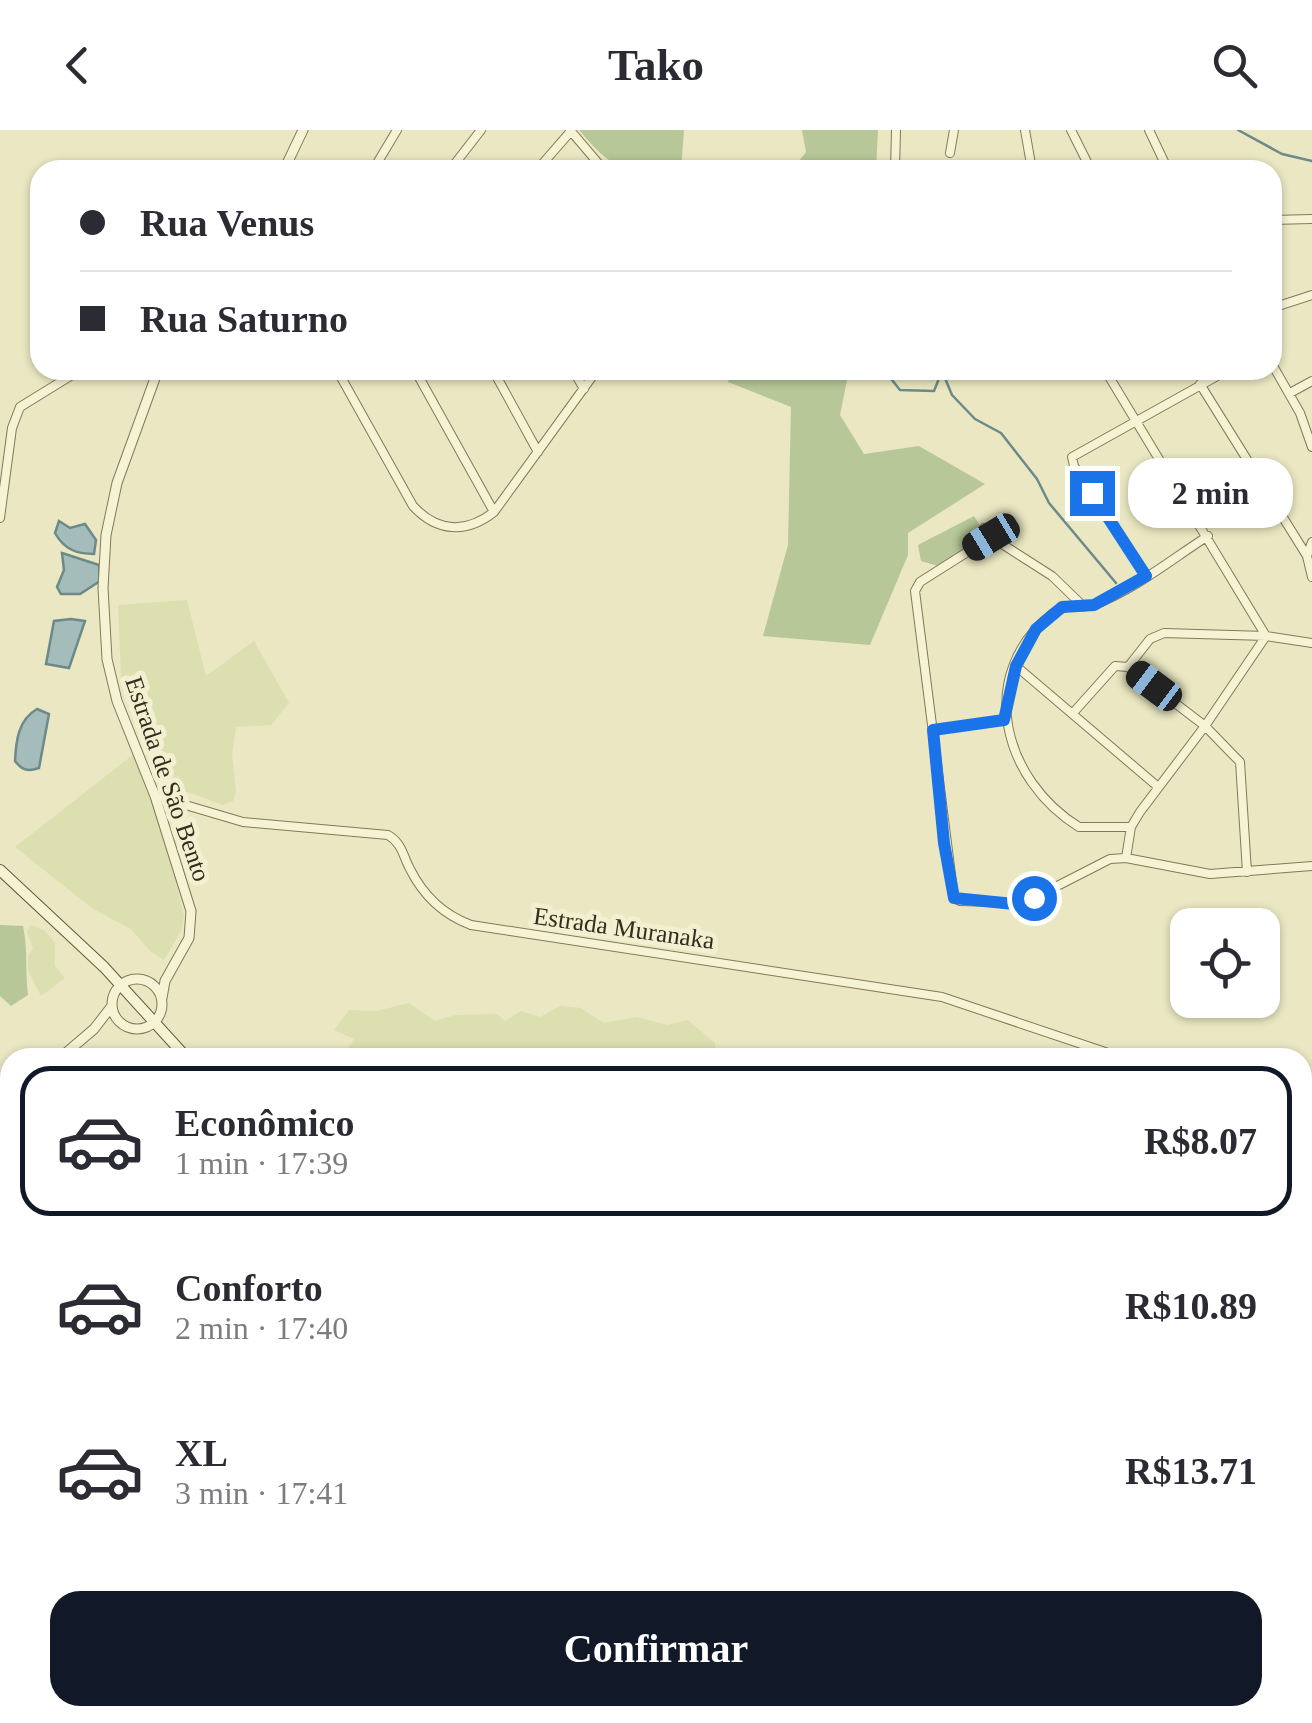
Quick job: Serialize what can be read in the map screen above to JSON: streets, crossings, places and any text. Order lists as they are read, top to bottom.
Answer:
{
  "streets": {
    "street": ["Estrada de São Bento", "Estrada Muranaka"]
  },
  "crossings": [
    ["Estrada de São Bento", "Estrada Muranaka"]
  ],
  "page": {
    "header": "Tako",
    "banner": ["Rua Venus", "Rua Saturno"],
    "bubble": "2 min",
    "list": [
      {
        "name": "Econômico",
        "note": "1 min · 17:39",
        "value": "R$8.07"
      },
      {
        "name": "Conforto",
        "note": "2 min · 17:40",
        "value": "R$10.89"
      },
      {
        "name": "XL",
        "note": "3 min · 17:41",
        "value": "R$13.71"
      }
    ],
    "buttons": "Confirmar"
  }
}
